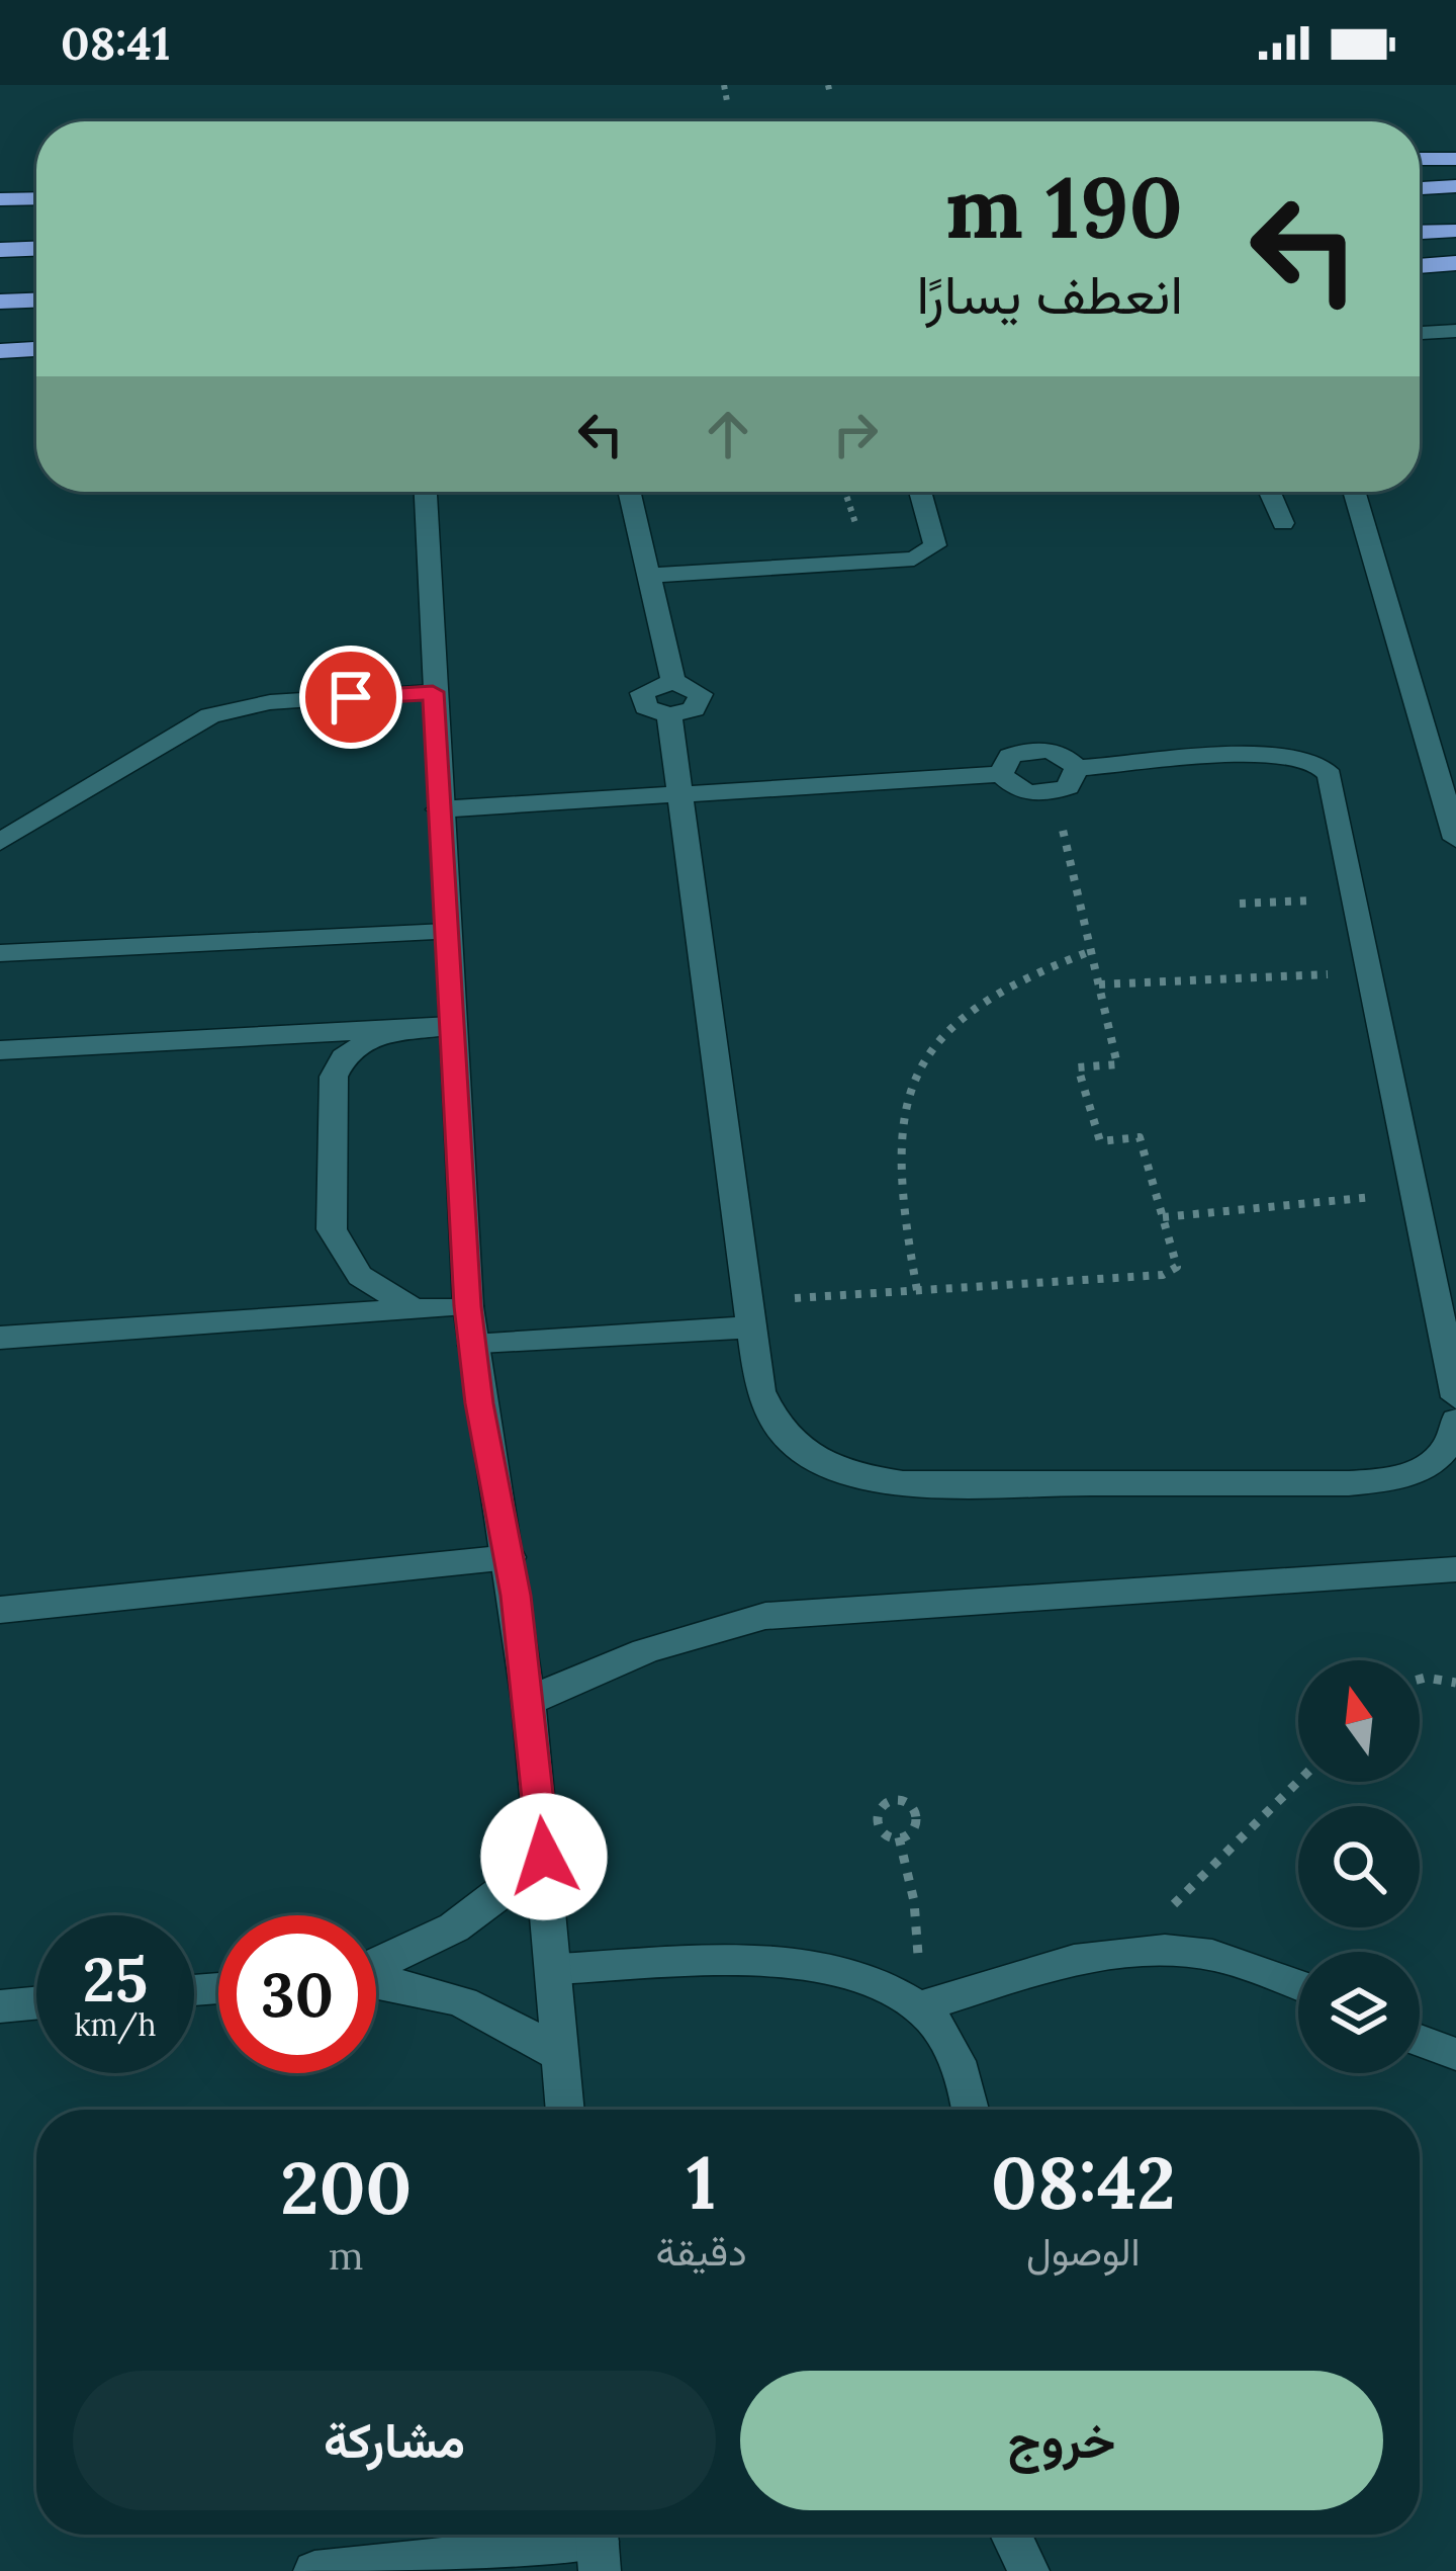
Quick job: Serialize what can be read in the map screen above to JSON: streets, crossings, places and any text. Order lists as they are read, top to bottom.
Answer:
{
  "north": "top",
  "page": {
    "status": "08:41",
    "turn": ["190 m", "انعطف يسارًا"],
    "speed": "25 km/h",
    "limit": "30",
    "eta": [
      "08:42",
      "الوصول",
      "1",
      "دقيقة",
      "200",
      "m"
    ],
    "buttons": ["خروج", "مشاركة"]
  }
}
